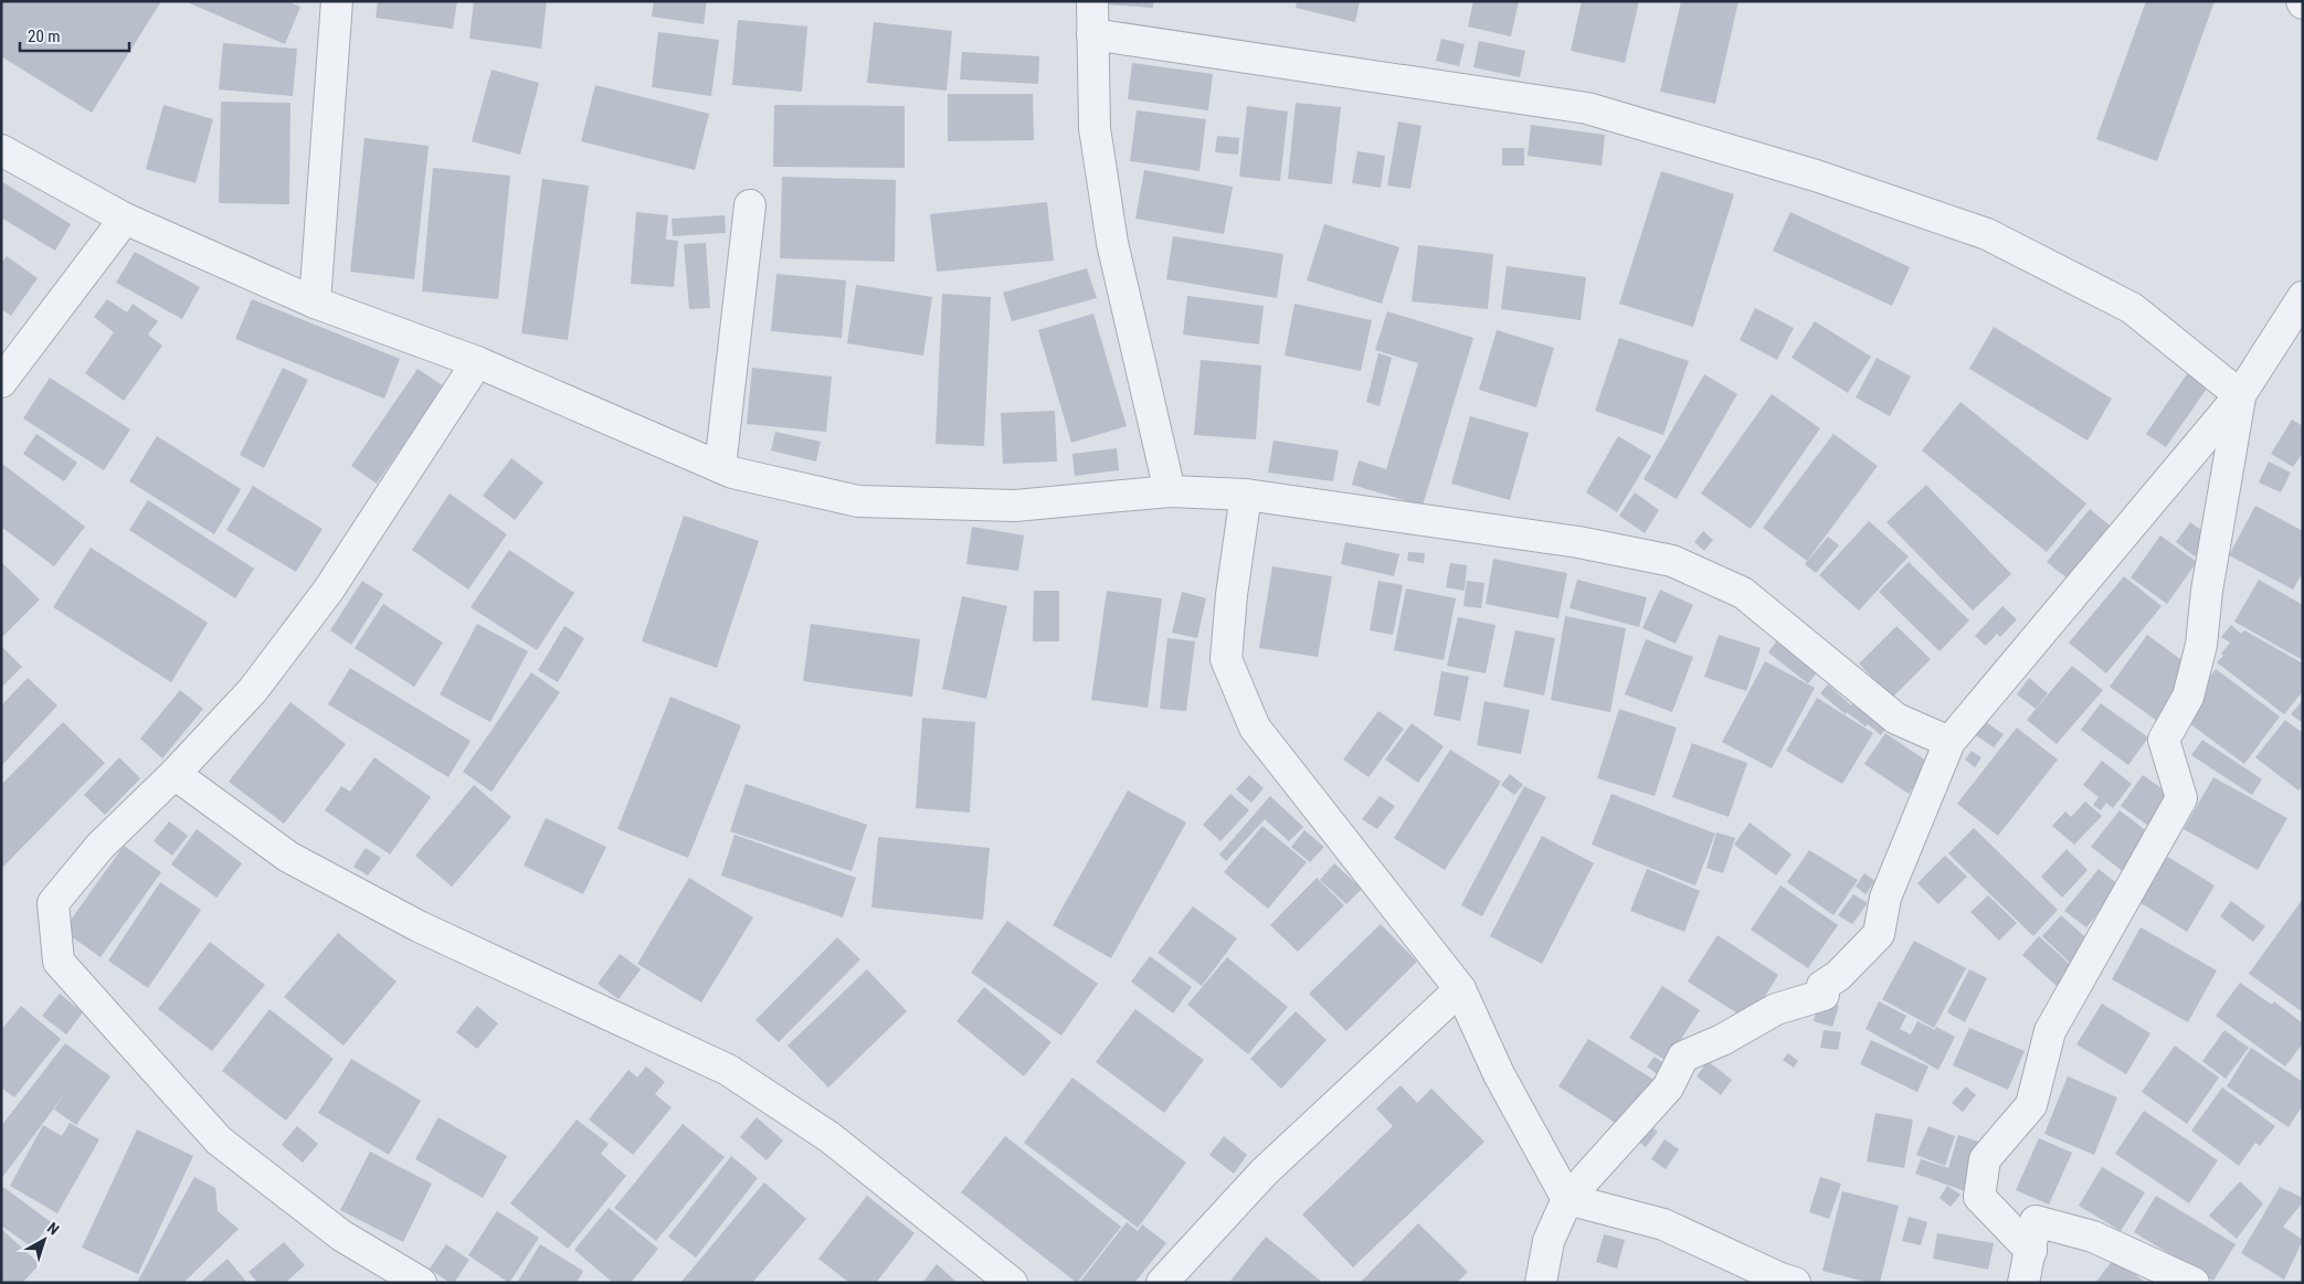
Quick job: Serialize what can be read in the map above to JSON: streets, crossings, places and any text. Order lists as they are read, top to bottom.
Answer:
{
  "scale_bar": "20 m",
  "north": "top right"
}
